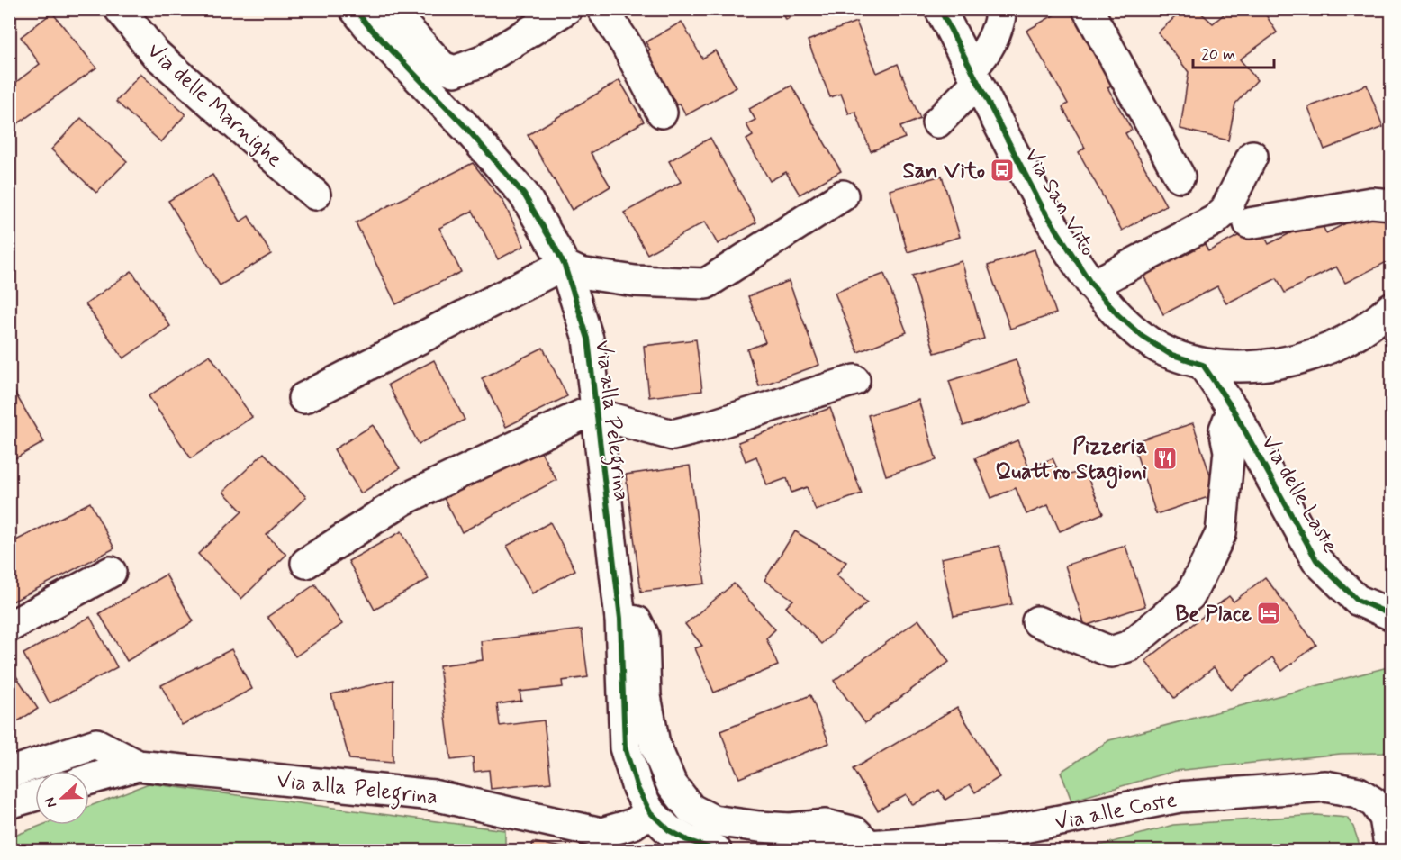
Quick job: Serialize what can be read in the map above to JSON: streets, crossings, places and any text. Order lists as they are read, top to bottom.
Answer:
{
  "streets": {
    "street": [
      "Via delle Marnighe",
      "Via San Vito",
      "Via alla Pelegrina",
      "Via delle Laste",
      "Via alle Coste"
    ]
  },
  "crossings": [
    ["Via San Vito", "Via delle Laste"]
  ],
  "places": {
    "bus stop": ["San Vito"],
    "restaurant": ["Pizzeria Quattro Stagioni"],
    "hotel": ["Be Place"]
  },
  "scale_bar": "20 m",
  "north": "left"
}
